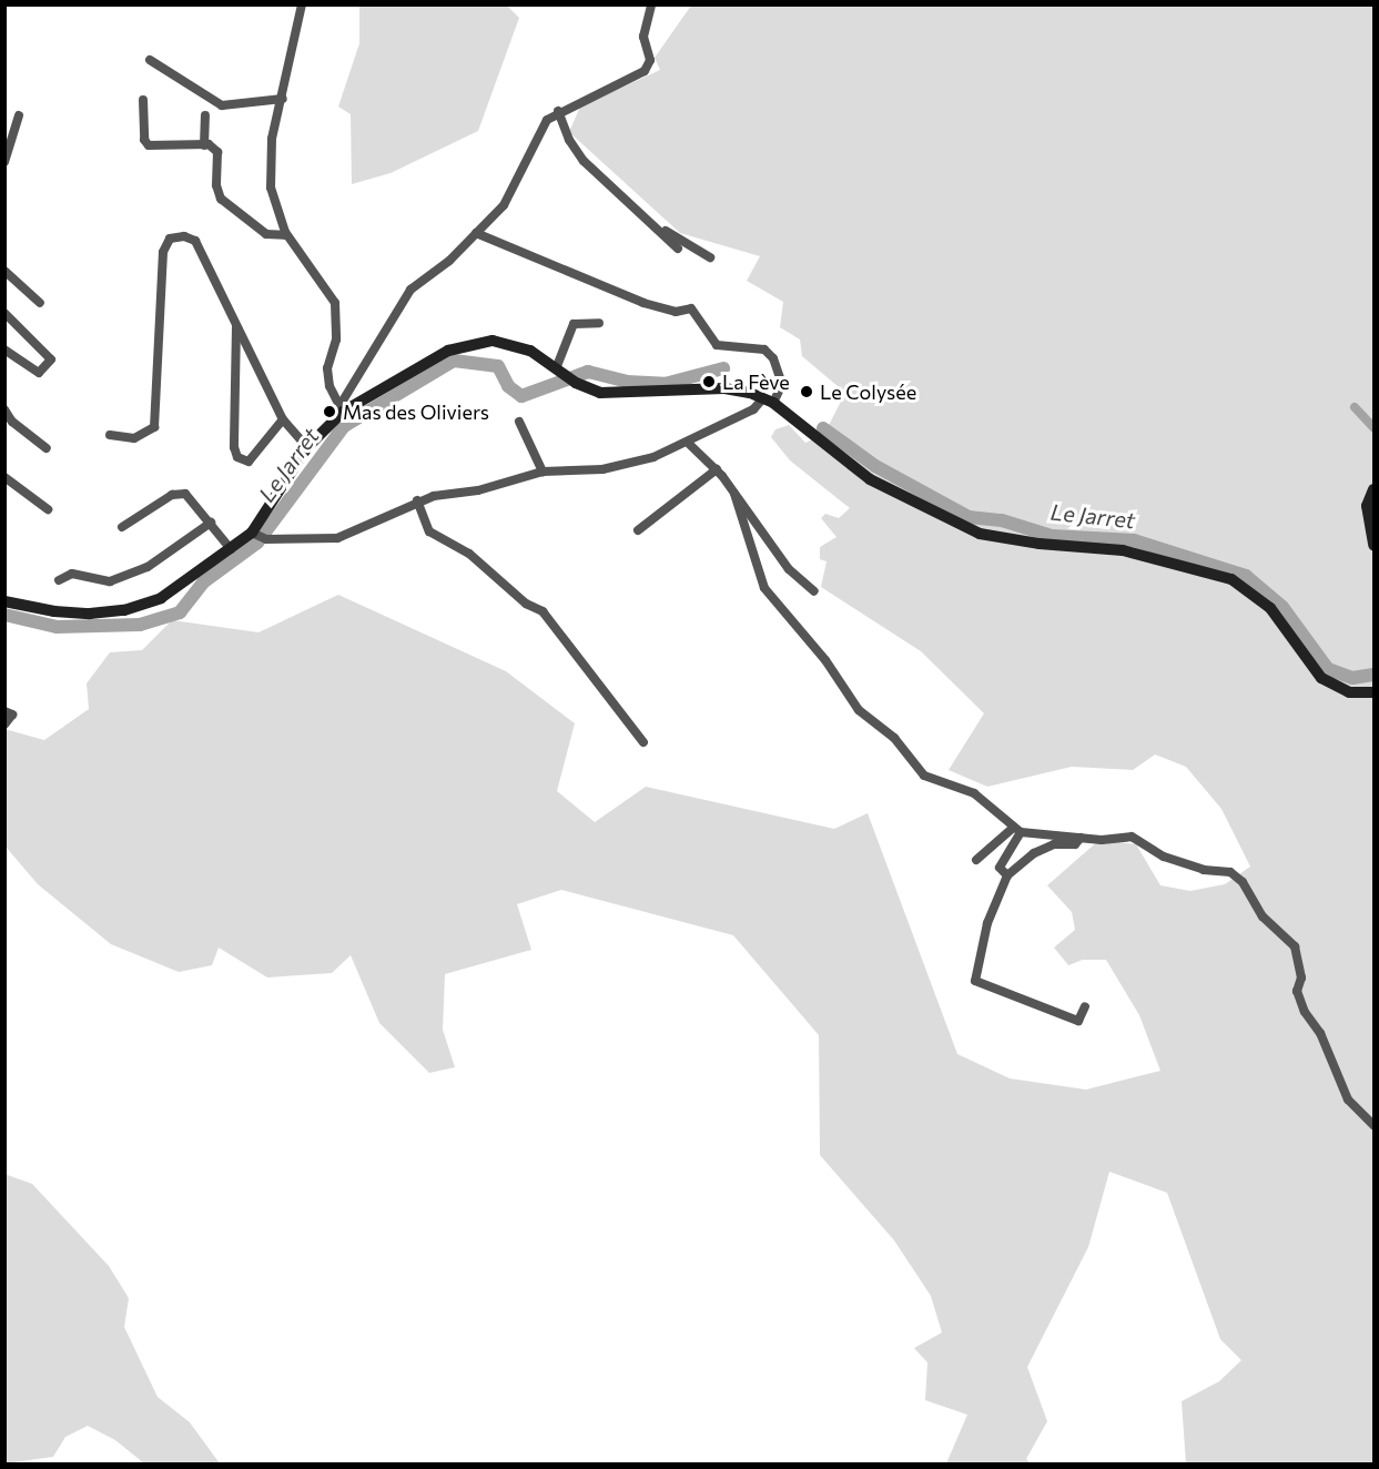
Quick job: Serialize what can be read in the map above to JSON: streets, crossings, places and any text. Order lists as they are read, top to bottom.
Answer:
{
  "water": ["Le Jarret"],
  "places": ["La Fève", "Le Colysée", "Mas des Oliviers"]
}
